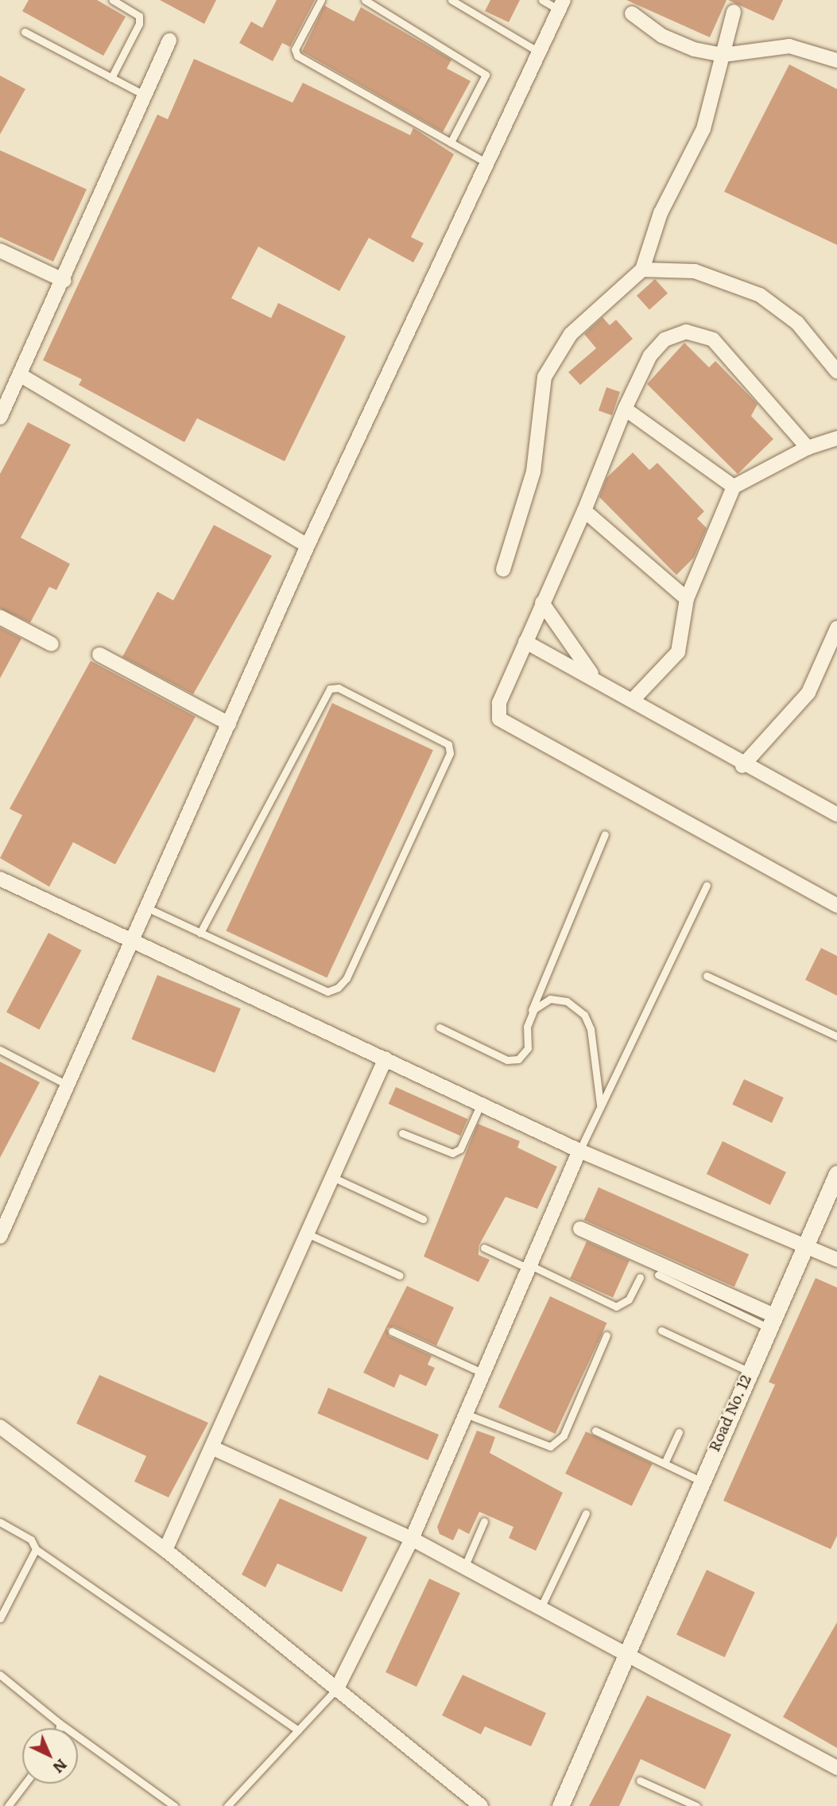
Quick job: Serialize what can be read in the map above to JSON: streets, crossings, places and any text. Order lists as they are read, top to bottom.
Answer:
{
  "streets": {
    "street": ["Road No. 12"]
  },
  "north": "bottom right"
}
